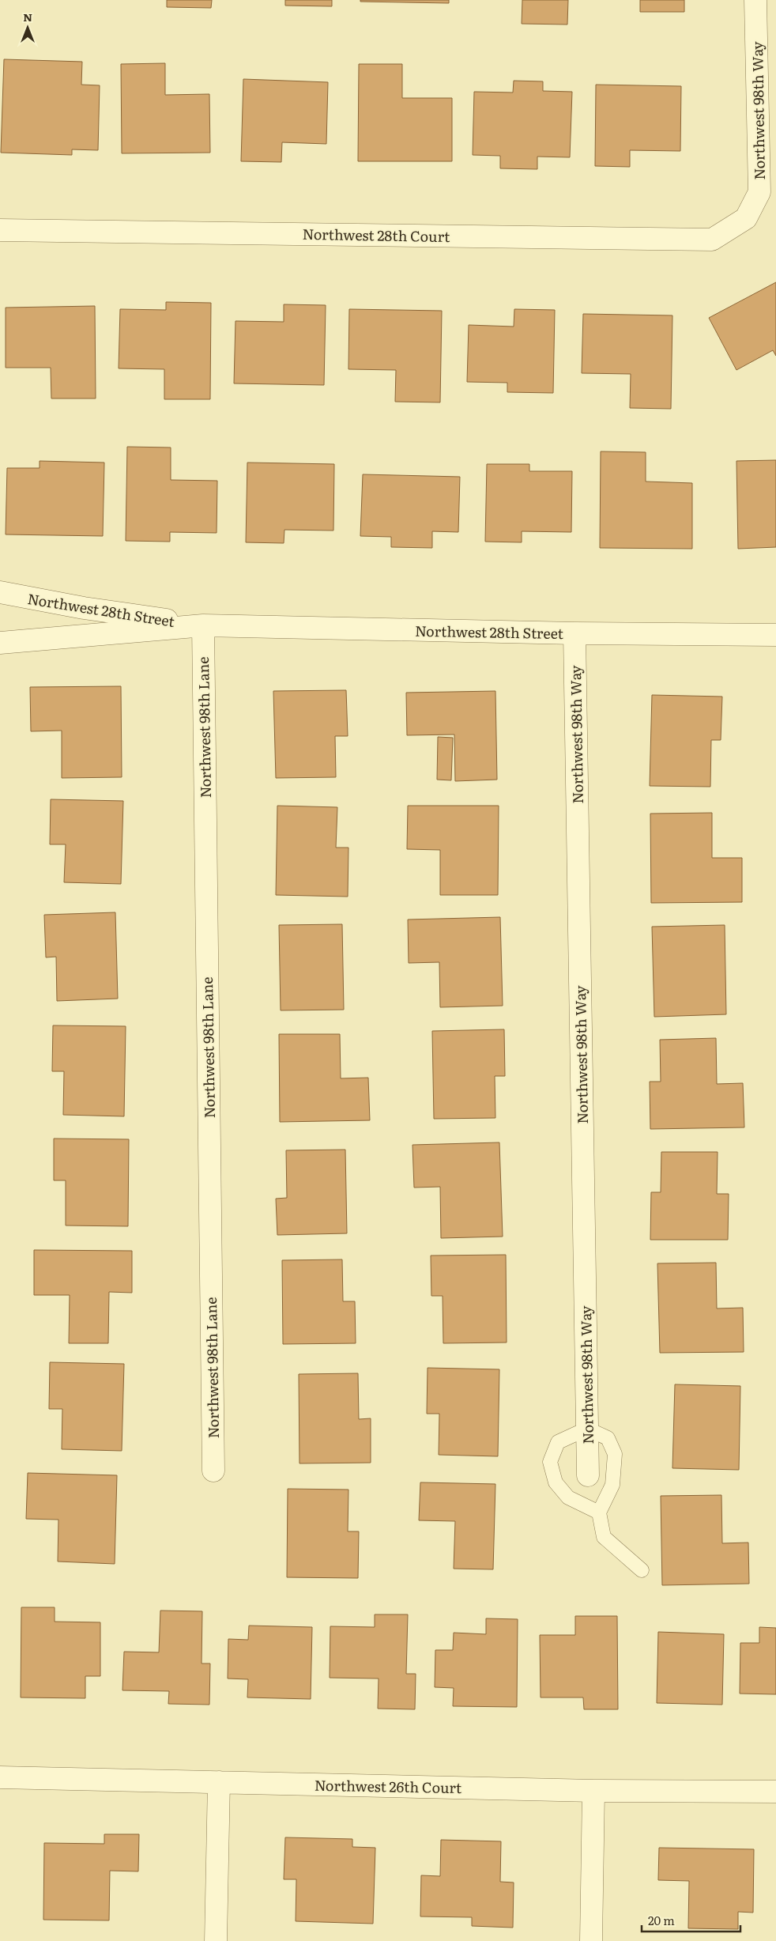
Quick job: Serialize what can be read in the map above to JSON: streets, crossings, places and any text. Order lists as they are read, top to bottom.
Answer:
{
  "streets": {
    "street": [
      "Northwest 98th Way",
      "Northwest 28th Court",
      "Northwest 28th Street",
      "Northwest 98th Lane",
      "Northwest 26th Court"
    ]
  },
  "crossings": [
    ["Northwest 98th Way", "Northwest 28th Court"],
    ["Northwest 98th Way", "Northwest 28th Street"],
    ["Northwest 28th Street", "Northwest 98th Lane"]
  ],
  "scale_bar": "20 m",
  "north": "top"
}
